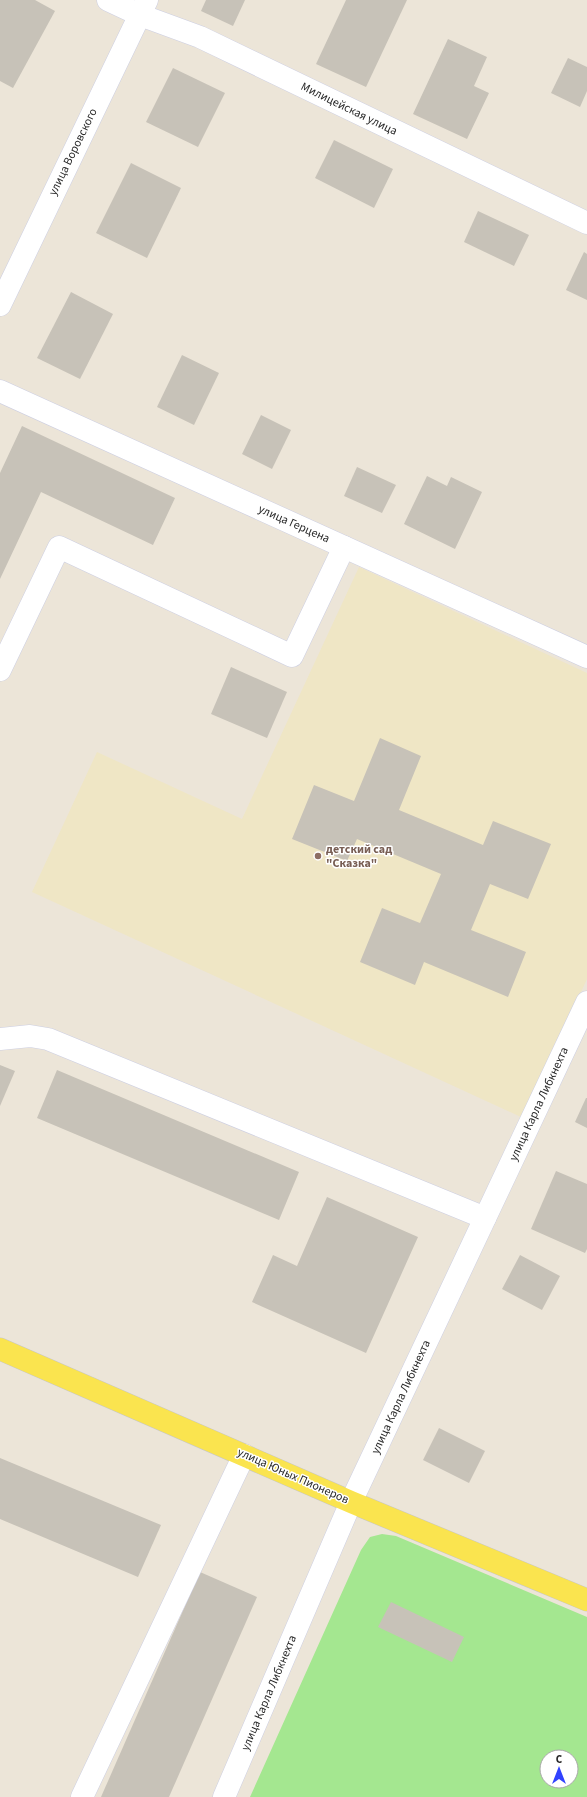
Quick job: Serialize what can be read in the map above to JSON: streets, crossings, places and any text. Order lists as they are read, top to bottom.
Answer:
{
  "streets": {
    "main road": ["улица Юных Пионеров"],
    "street": [
      "Милицейская улица",
      "улица Воровского",
      "улица Герцена",
      "улица Карла Либкнехта"
    ]
  },
  "crossings": [
    ["Милицейская улица", "улица Воровского"],
    ["улица Карла Либкнехта", "улица Юных Пионеров"]
  ],
  "places": ["детский сад \"Сказка\""],
  "north": "top"
}
